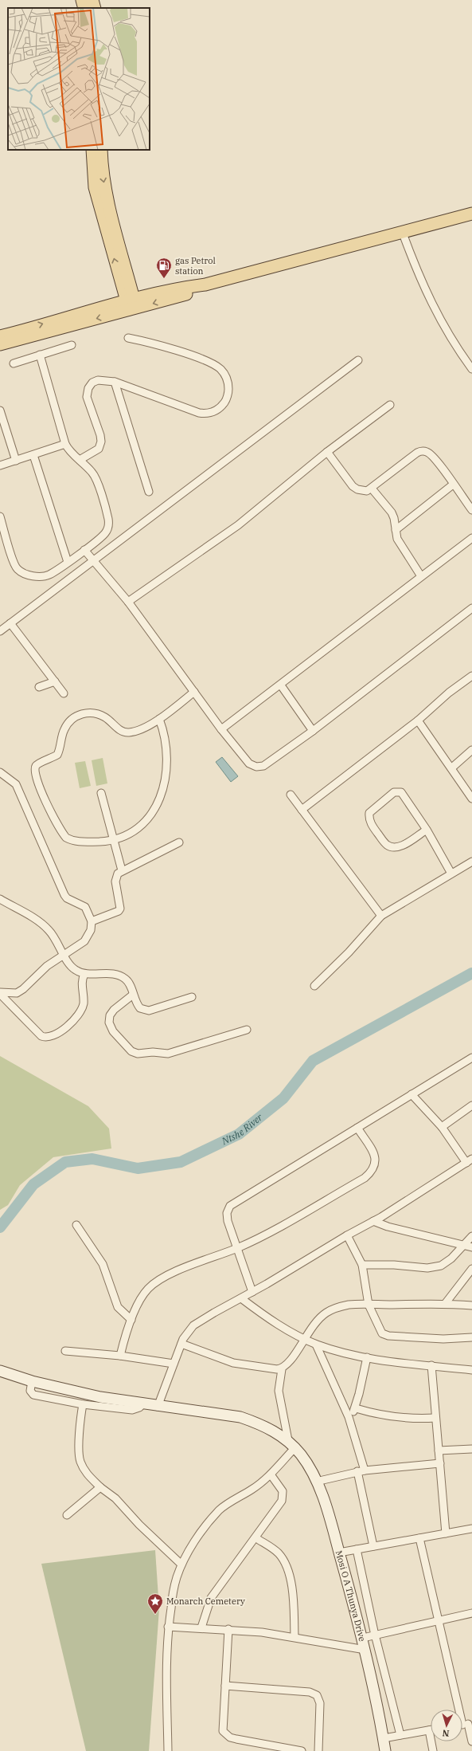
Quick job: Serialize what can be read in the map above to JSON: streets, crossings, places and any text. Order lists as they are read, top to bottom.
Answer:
{
  "streets": {
    "street": ["Mosi O A Thunya Drive"]
  },
  "water": ["Ntshe River"],
  "places": {
    "fuel station": ["gas Petrol station"],
    "place": ["Monarch Cemetery"]
  },
  "north": "bottom"
}
